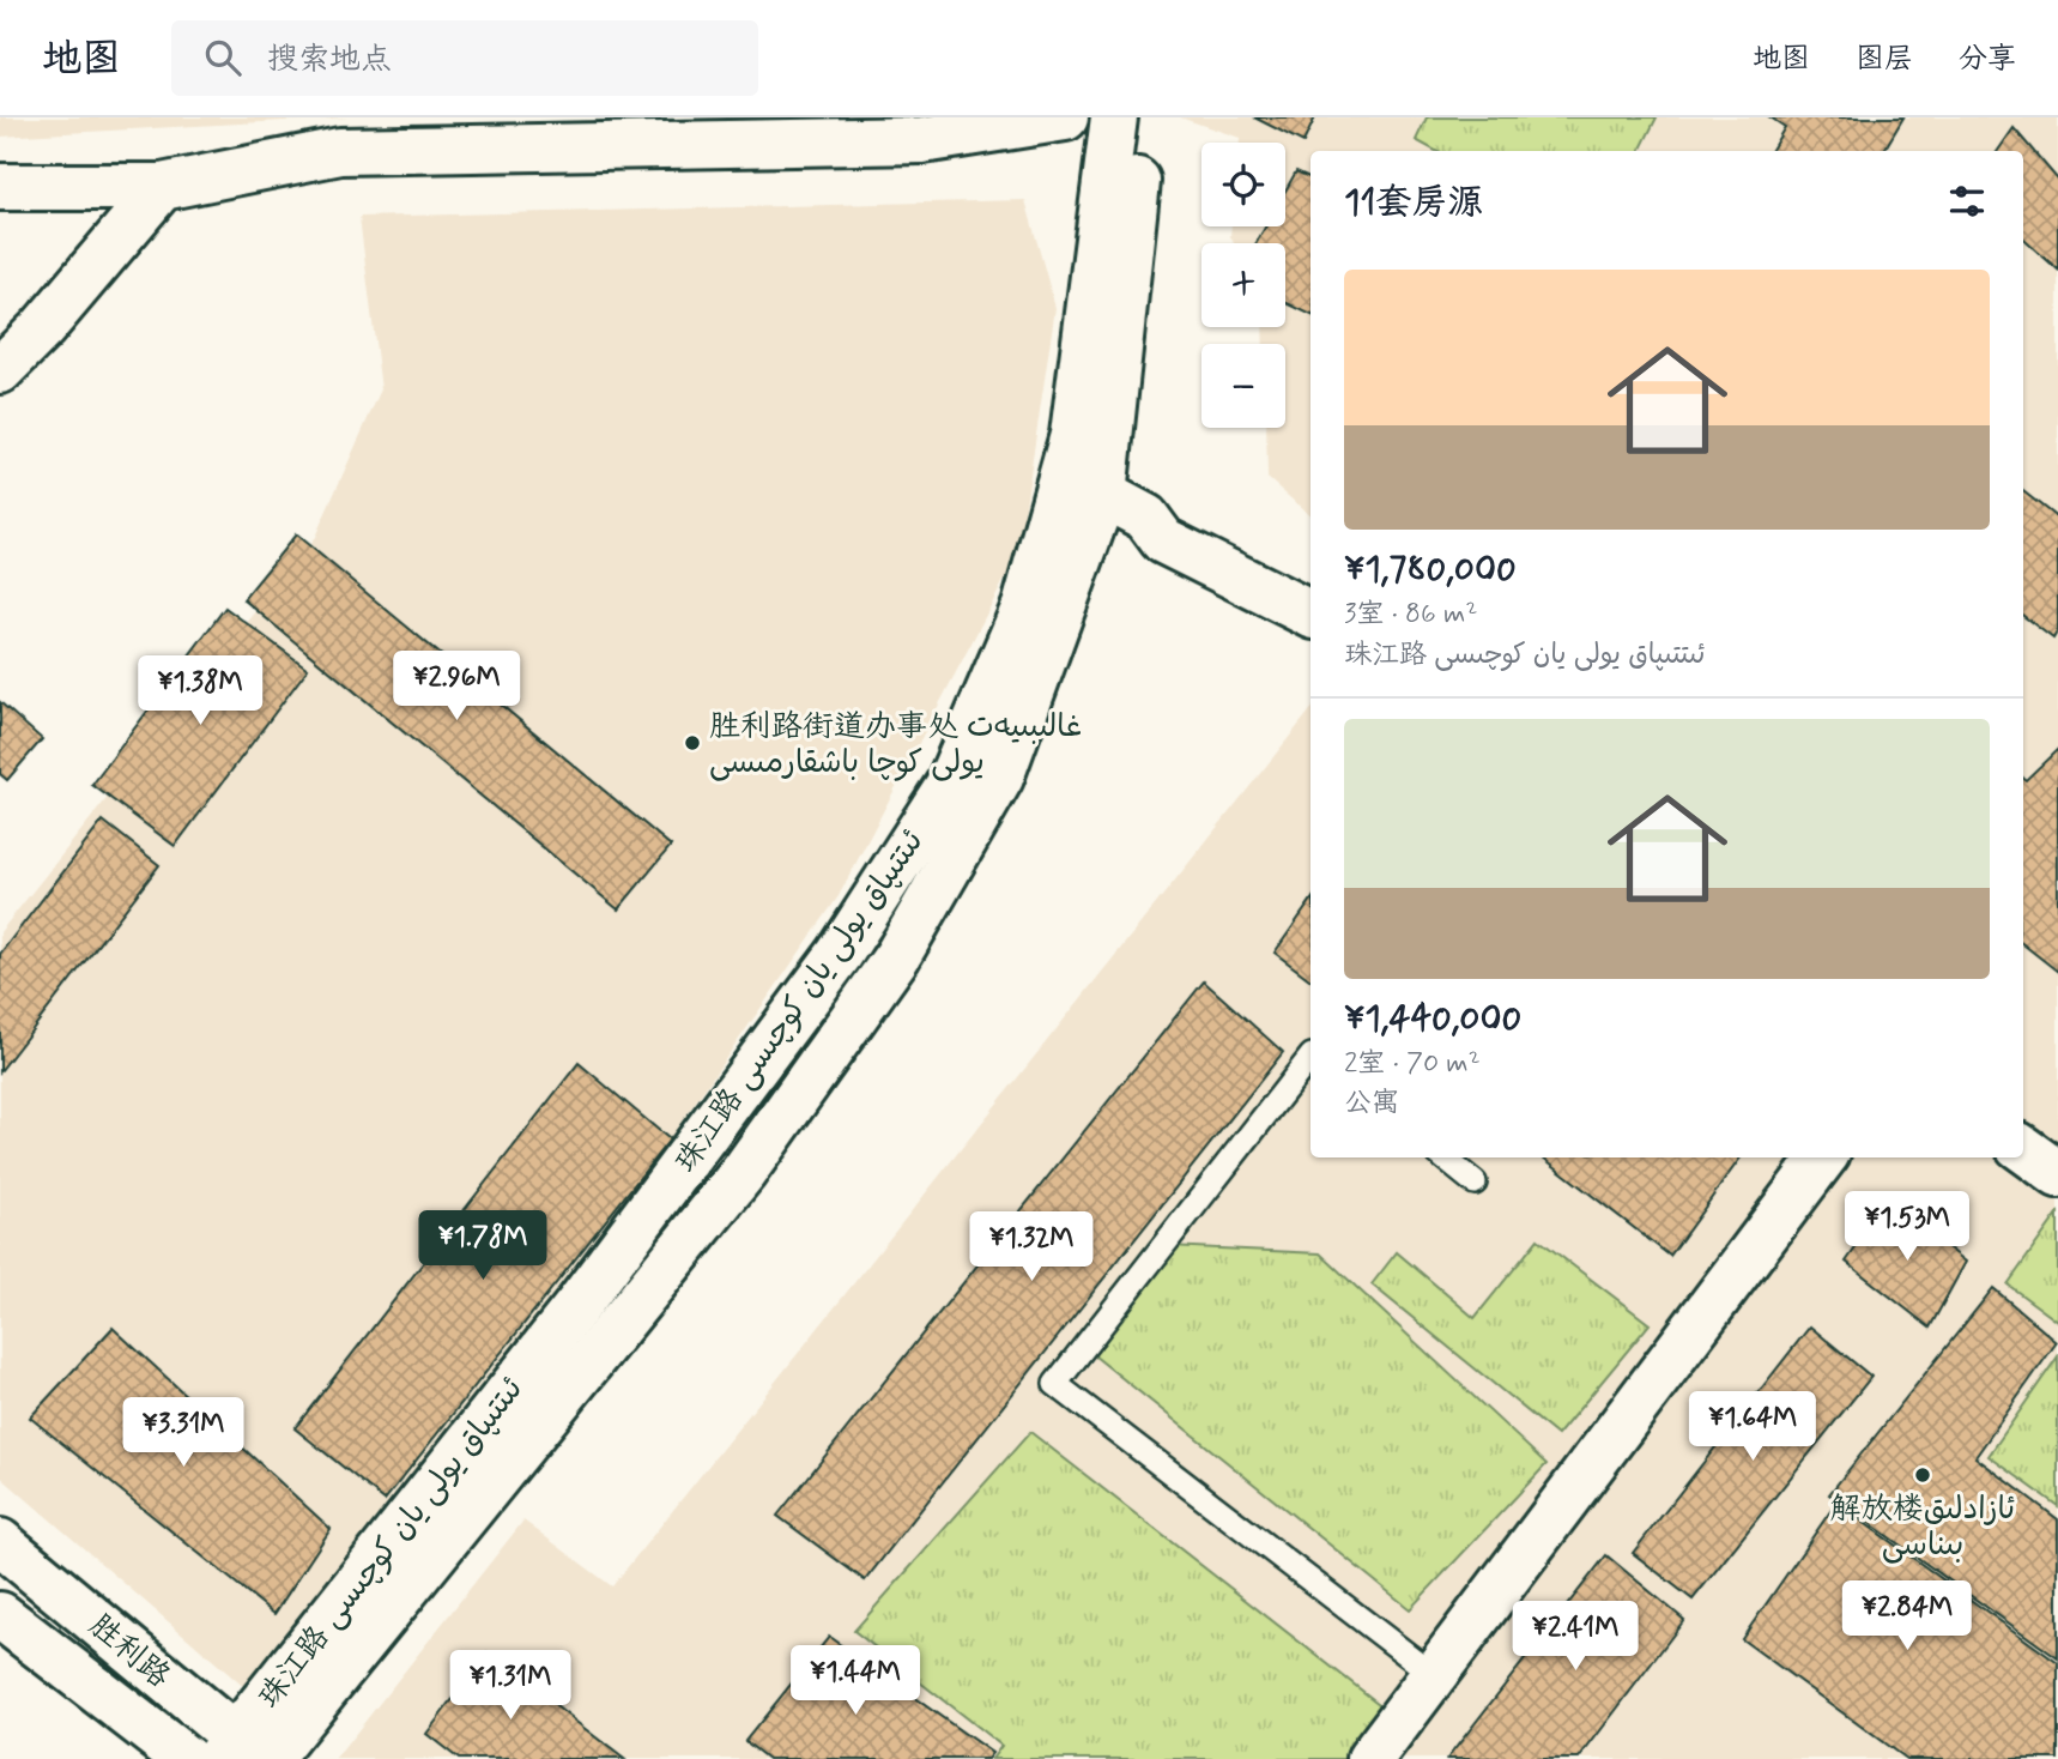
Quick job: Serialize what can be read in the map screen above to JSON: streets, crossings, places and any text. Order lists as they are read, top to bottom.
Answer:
{
  "streets": {
    "street": ["珠江路 ئىتتىپاق يولى يان كوچىسى", "胜利路"]
  },
  "crossings": [
    ["珠江路 ئىتتىپاق يولى يان كوچىسى", "胜利路"]
  ],
  "places": ["胜利路街道办事处 غالىبىيەت يولى كوچا باشقارمىسى", "解放楼ئازادلىق بىناسى"],
  "page": {
    "header": "地图",
    "search": "搜索地点",
    "nav": ["地图", "图层", "分享"],
    "map_buttons": ["+", "−"],
    "heading": "11套房源",
    "list": [
      {
        "name": "¥1,780,000",
        "note": "3室 · 86 m² · 珠江路 ئىتتىپاق يولى يان كوچىسى"
      },
      {
        "name": "¥1,440,000",
        "note": "2室 · 70 m² · 公寓"
      }
    ],
    "price": [
      "¥2.96M",
      "¥1.38M",
      "¥1.53M",
      "¥1.78M",
      "¥1.32M",
      "¥1.64M",
      "¥3.31M",
      "¥2.84M",
      "¥2.41M",
      "¥1.44M",
      "¥1.31M"
    ]
  }
}
